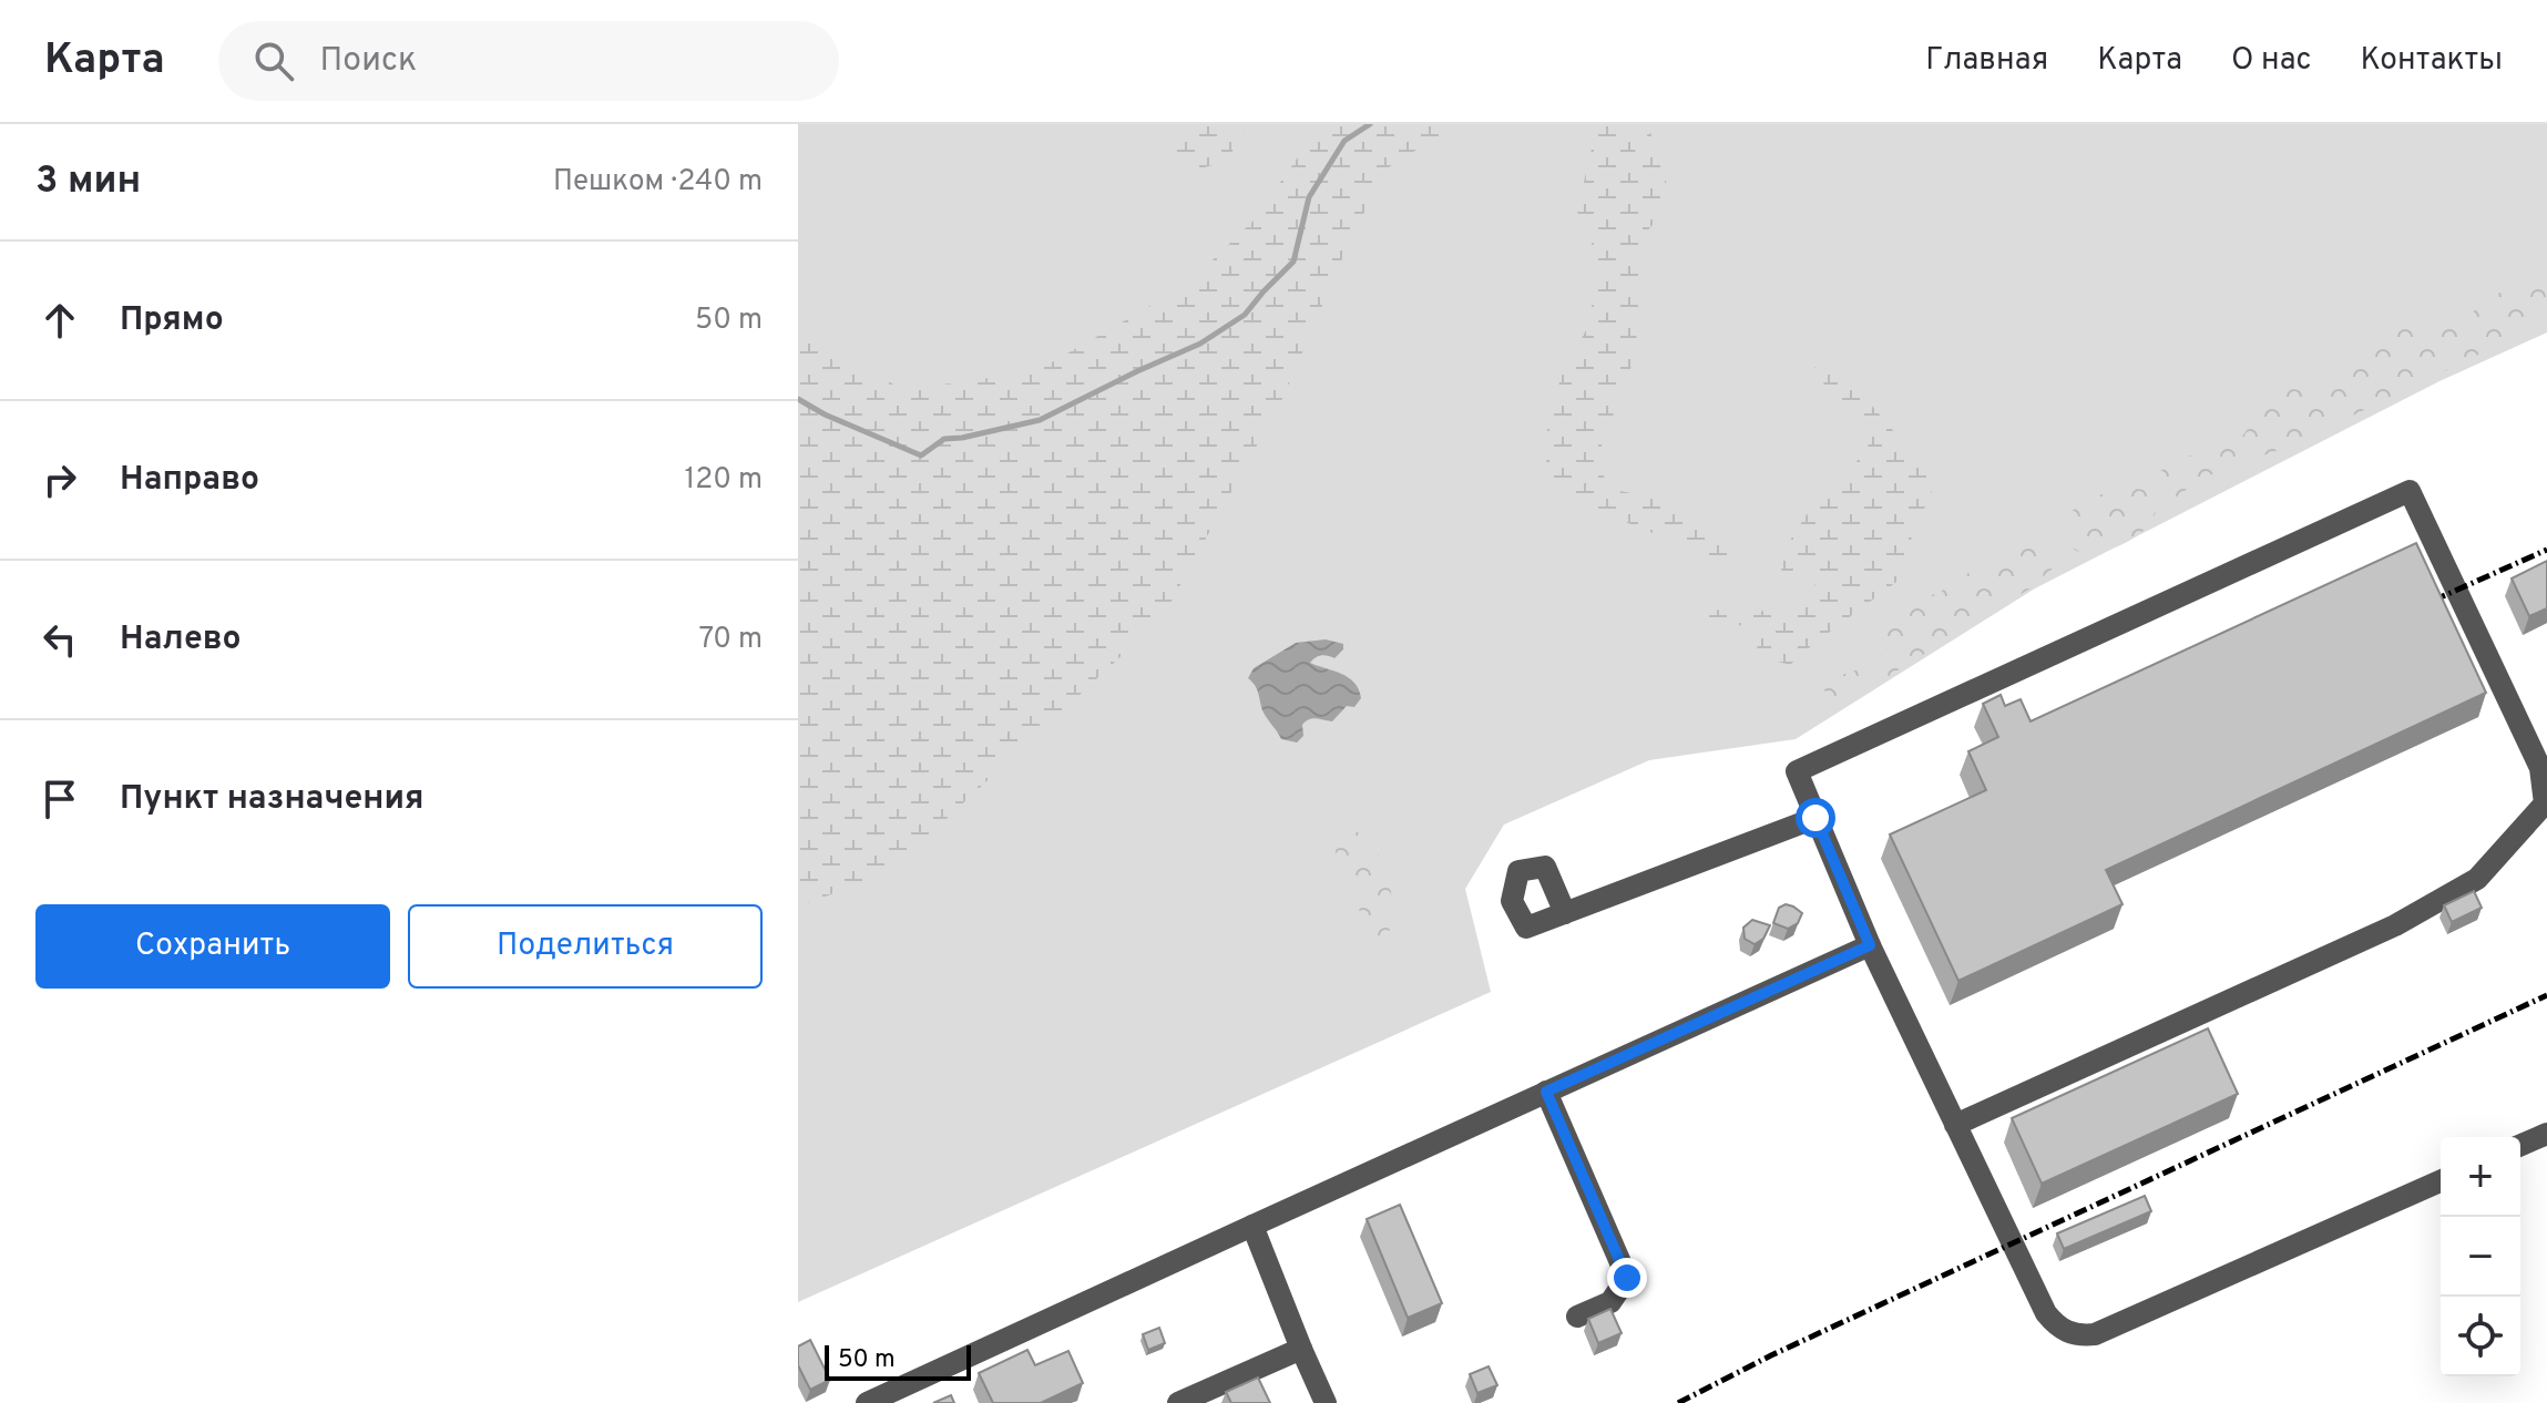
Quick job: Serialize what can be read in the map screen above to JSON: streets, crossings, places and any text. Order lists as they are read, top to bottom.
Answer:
{
  "scale_bar": "50 m",
  "page": {
    "header": "Карта",
    "search": "Поиск",
    "nav": [
      "Главная",
      "Карта",
      "О нас",
      "Контакты"
    ],
    "heading": ["3 мин", "Пешком · 240 m"],
    "list": [
      ["Прямо", "50 m"],
      ["Направо", "120 m"],
      ["Налево", "70 m"],
      "Пункт назначения"
    ],
    "buttons": ["Сохранить", "Поделиться"],
    "map_buttons": ["+", "−"],
    "scale": "50 m"
  }
}
